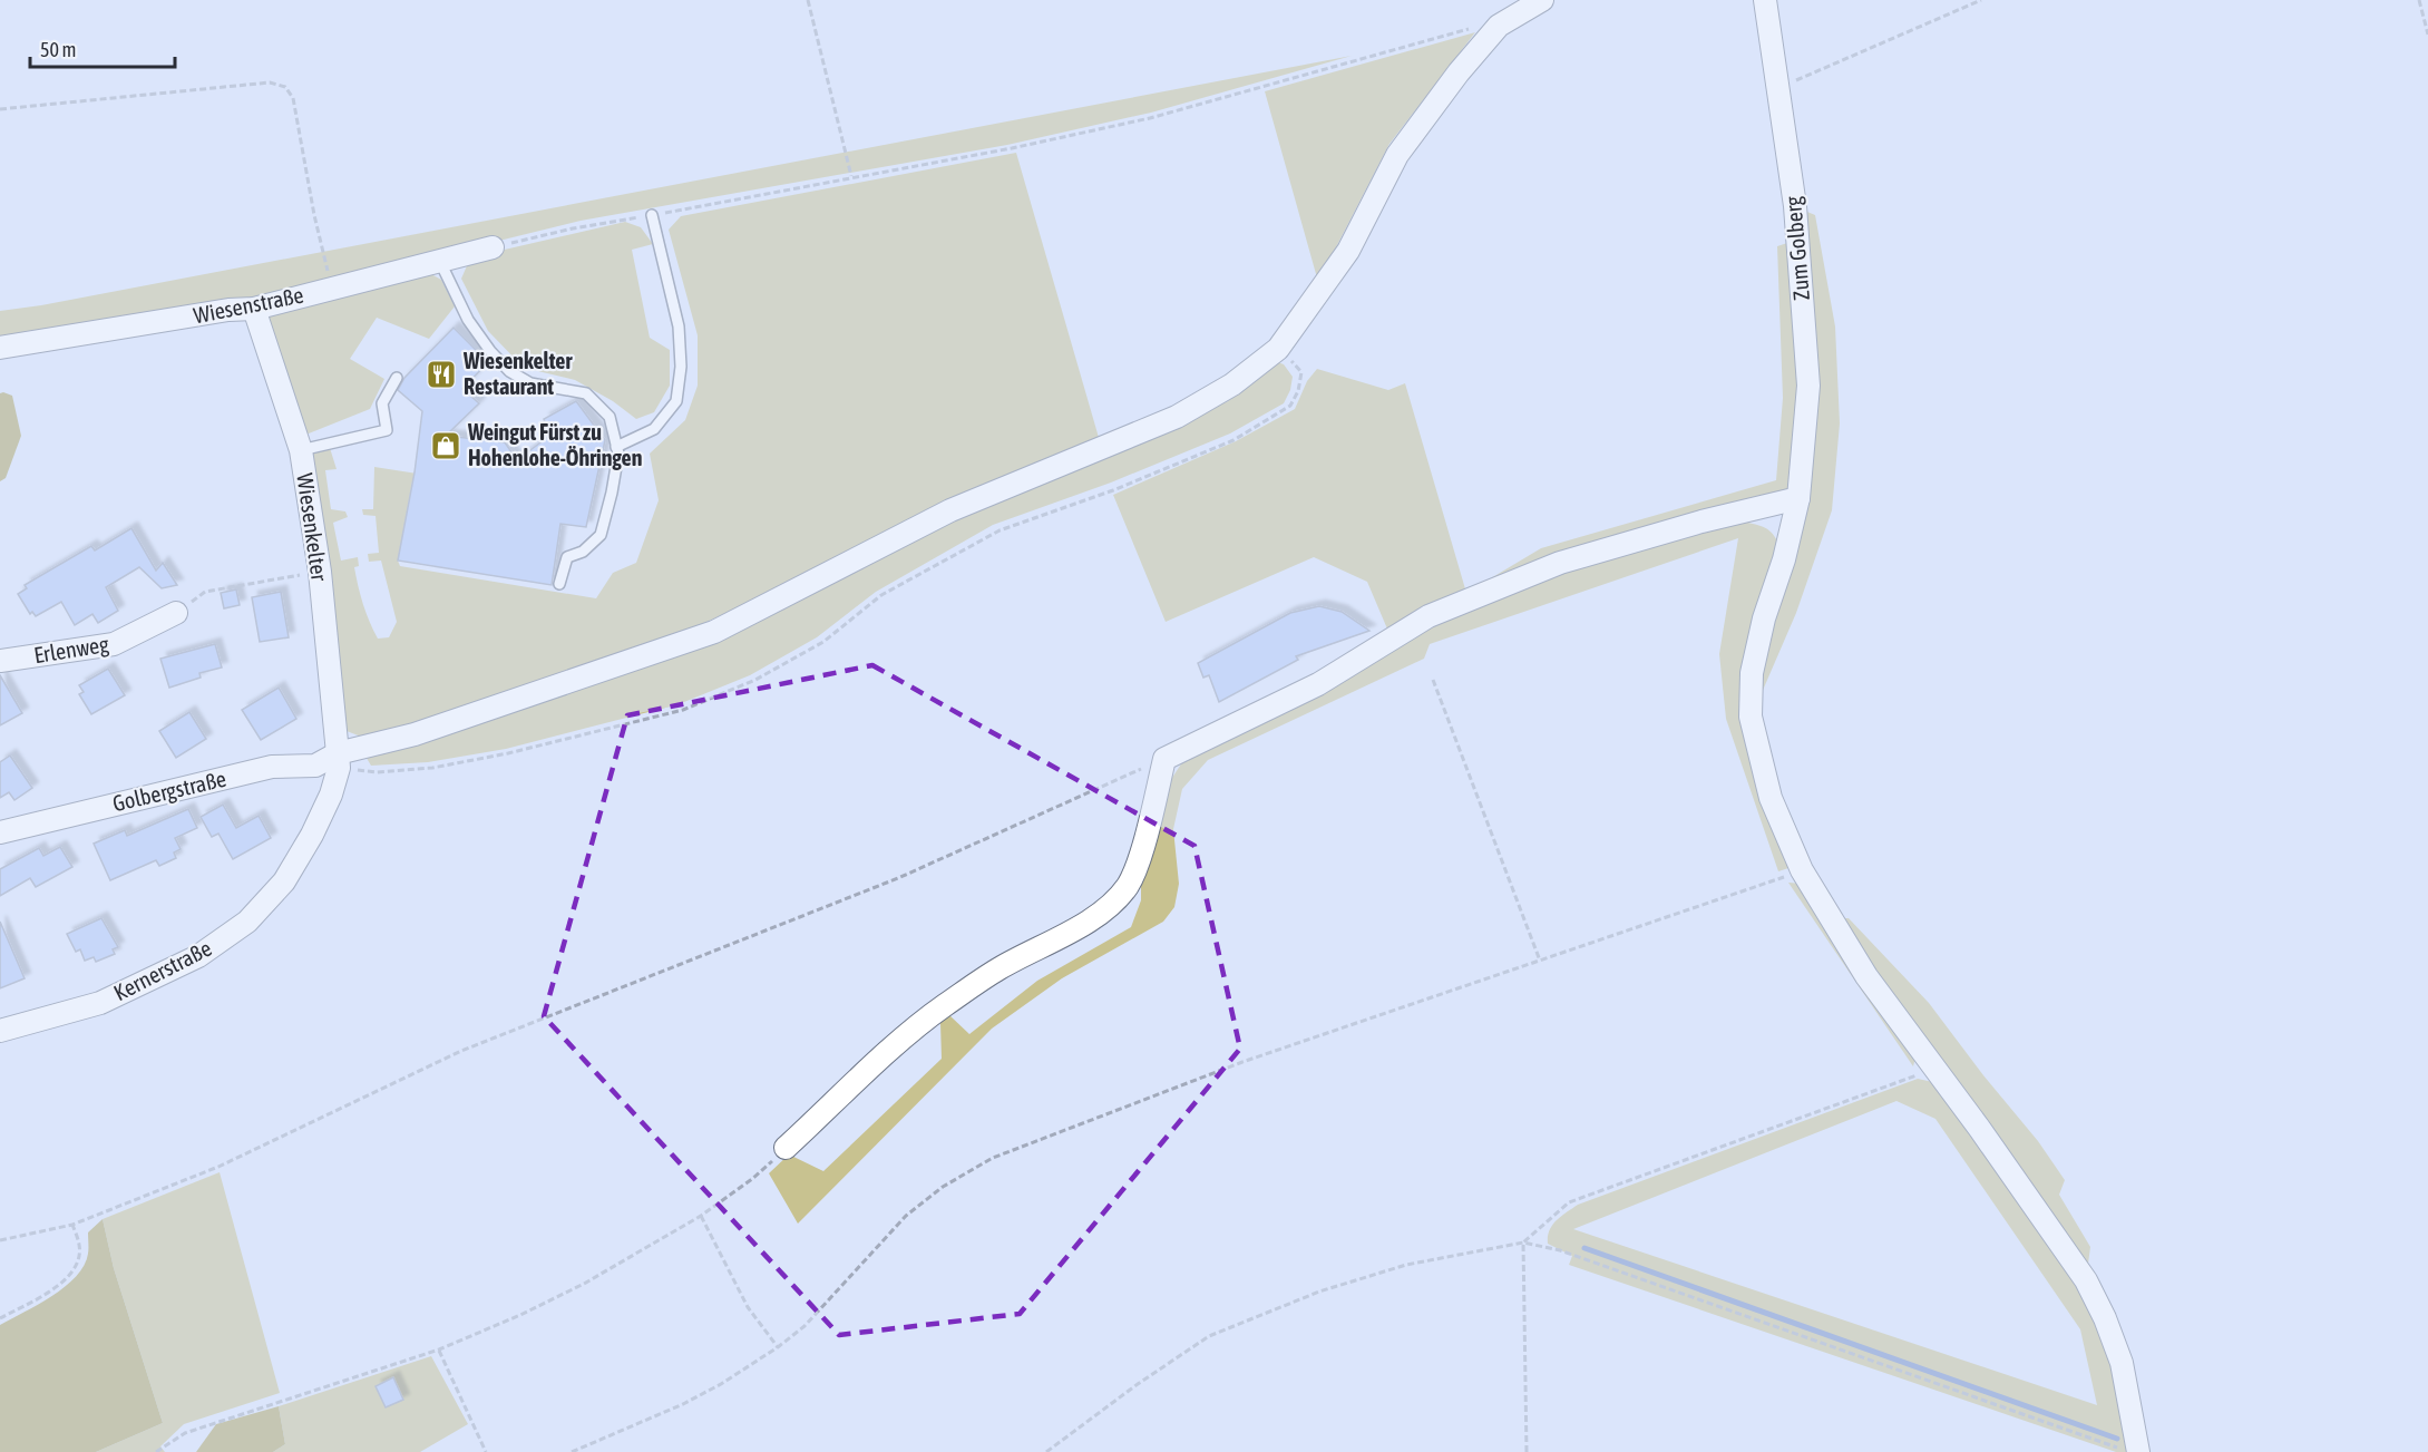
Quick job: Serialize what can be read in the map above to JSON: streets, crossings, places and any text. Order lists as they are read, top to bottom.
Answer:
{
  "streets": {
    "street": [
      "Zum Golberg",
      "Wiesenstraße",
      "Wiesenkelter",
      "Erlenweg",
      "Golbergstraße",
      "Kernerstraße"
    ]
  },
  "crossings": [
    ["Wiesenstraße", "Wiesenkelter"],
    ["Wiesenkelter", "Golbergstraße"],
    ["Wiesenkelter", "Kernerstraße"],
    ["Golbergstraße", "Kernerstraße"]
  ],
  "places": {
    "restaurant": ["Wiesenkelter Restaurant"],
    "shop": ["Weingut Fürst zu Hohenlohe-Öhringen"]
  },
  "scale_bar": "50 m"
}
